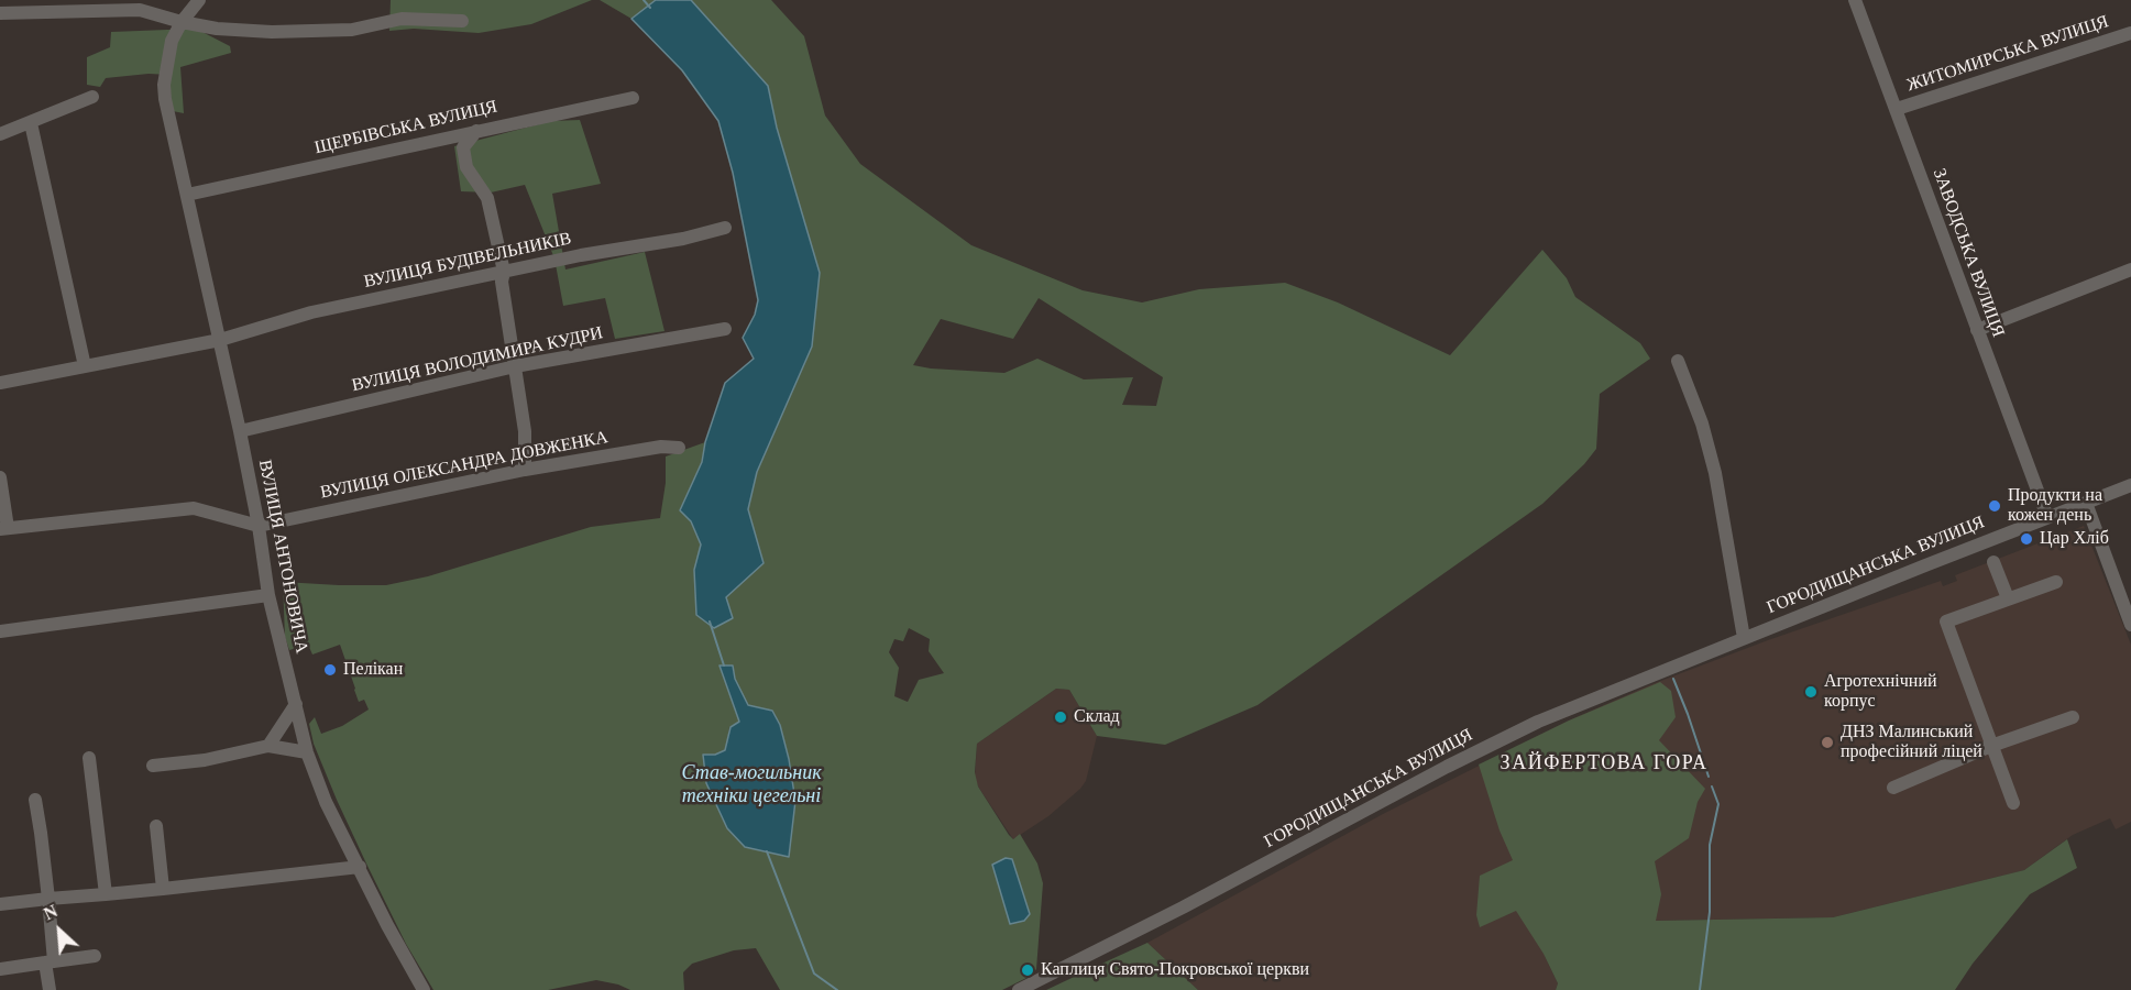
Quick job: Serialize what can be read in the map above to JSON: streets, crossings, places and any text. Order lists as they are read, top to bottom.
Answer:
{
  "streets": {
    "street": [
      "ЖИТОМИРСЬКА ВУЛИЦЯ",
      "ЩЕРБІВСЬКА ВУЛИЦЯ",
      "ЗАВОДСЬКА ВУЛИЦЯ",
      "ВУЛИЦЯ БУДІВЕЛЬНИКІВ",
      "ВУЛИЦЯ ВОЛОДИМИРА КУДРИ",
      "ВУЛИЦЯ ОЛЕКСАНДРА ДОВЖЕНКА",
      "ВУЛИЦЯ АНТОНОВИЧА",
      "ГОРОДИЩАНСЬКА ВУЛИЦЯ"
    ]
  },
  "crossings": [
    ["ЖИТОМИРСЬКА ВУЛИЦЯ", "ЗАВОДСЬКА ВУЛИЦЯ"],
    ["ЩЕРБІВСЬКА ВУЛИЦЯ", "ВУЛИЦЯ АНТОНОВИЧА"],
    ["ЗАВОДСЬКА ВУЛИЦЯ", "ГОРОДИЩАНСЬКА ВУЛИЦЯ"],
    ["ВУЛИЦЯ БУДІВЕЛЬНИКІВ", "ВУЛИЦЯ АНТОНОВИЧА"],
    ["ВУЛИЦЯ ВОЛОДИМИРА КУДРИ", "ВУЛИЦЯ АНТОНОВИЧА"],
    ["ВУЛИЦЯ ОЛЕКСАНДРА ДОВЖЕНКА", "ВУЛИЦЯ АНТОНОВИЧА"]
  ],
  "districts": ["ЗАЙФЕРТОВА ГОРА"],
  "water": ["Став-могильник техніки цегельні"],
  "places": [
    "Продукти на кожен день",
    "Цар Хліб",
    "Пелікан",
    "Агротехнічний корпус",
    "Склад",
    "ДНЗ Малинський професійний ліцей",
    "Каплиця Свято-Покровської церкви"
  ],
  "north": "top left"
}
